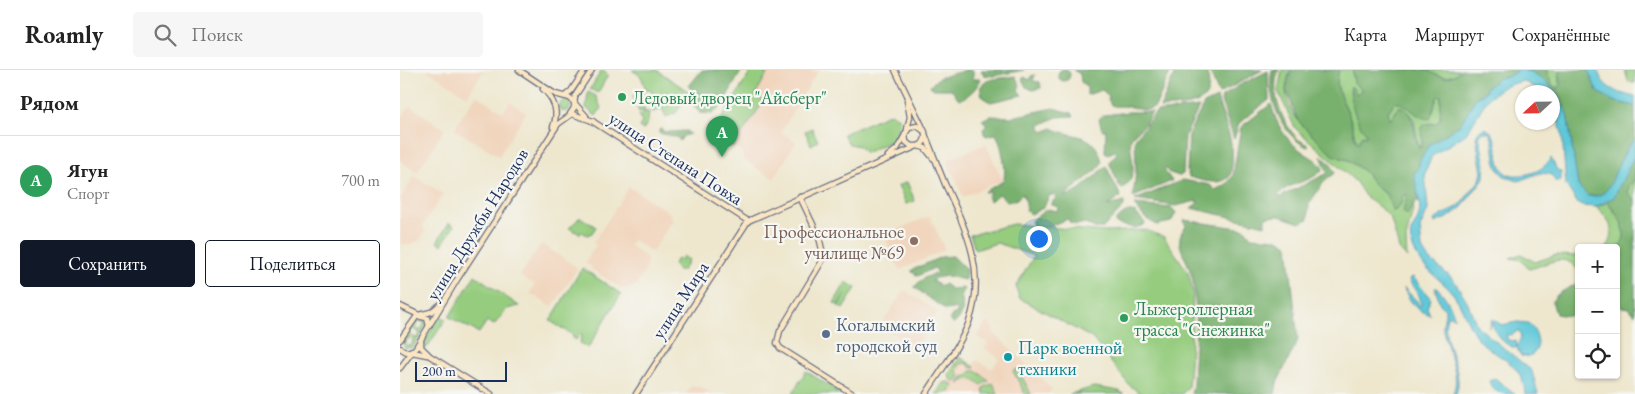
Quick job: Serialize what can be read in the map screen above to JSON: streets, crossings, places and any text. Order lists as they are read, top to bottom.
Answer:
{
  "streets": {
    "street": ["улица Степана Повха", "улица Дружбы Народов", "улица Мира"]
  },
  "crossings": [
    ["улица Степана Повха", "улица Мира"]
  ],
  "places": [
    "Ледовый дворец \"Айсберг\"",
    "Профессиональное училище №69",
    "Лыжероллерная трасса \"Снежинка\"",
    "Когалымский городской суд",
    "Парк военной техники"
  ],
  "scale_bar": "200 m",
  "north": "left",
  "page": {
    "header": "Roamly",
    "search": "Поиск",
    "nav": ["Карта", "Маршрут", "Сохранённые"],
    "heading": "Рядом",
    "pins": "A",
    "list": [
      {
        "mark": "A",
        "name": "Ягун",
        "note": "Спорт",
        "value": "700 m"
      }
    ],
    "buttons": ["Сохранить", "Поделиться"],
    "map_buttons": ["+", "−"],
    "scale": "200 m"
  }
}
